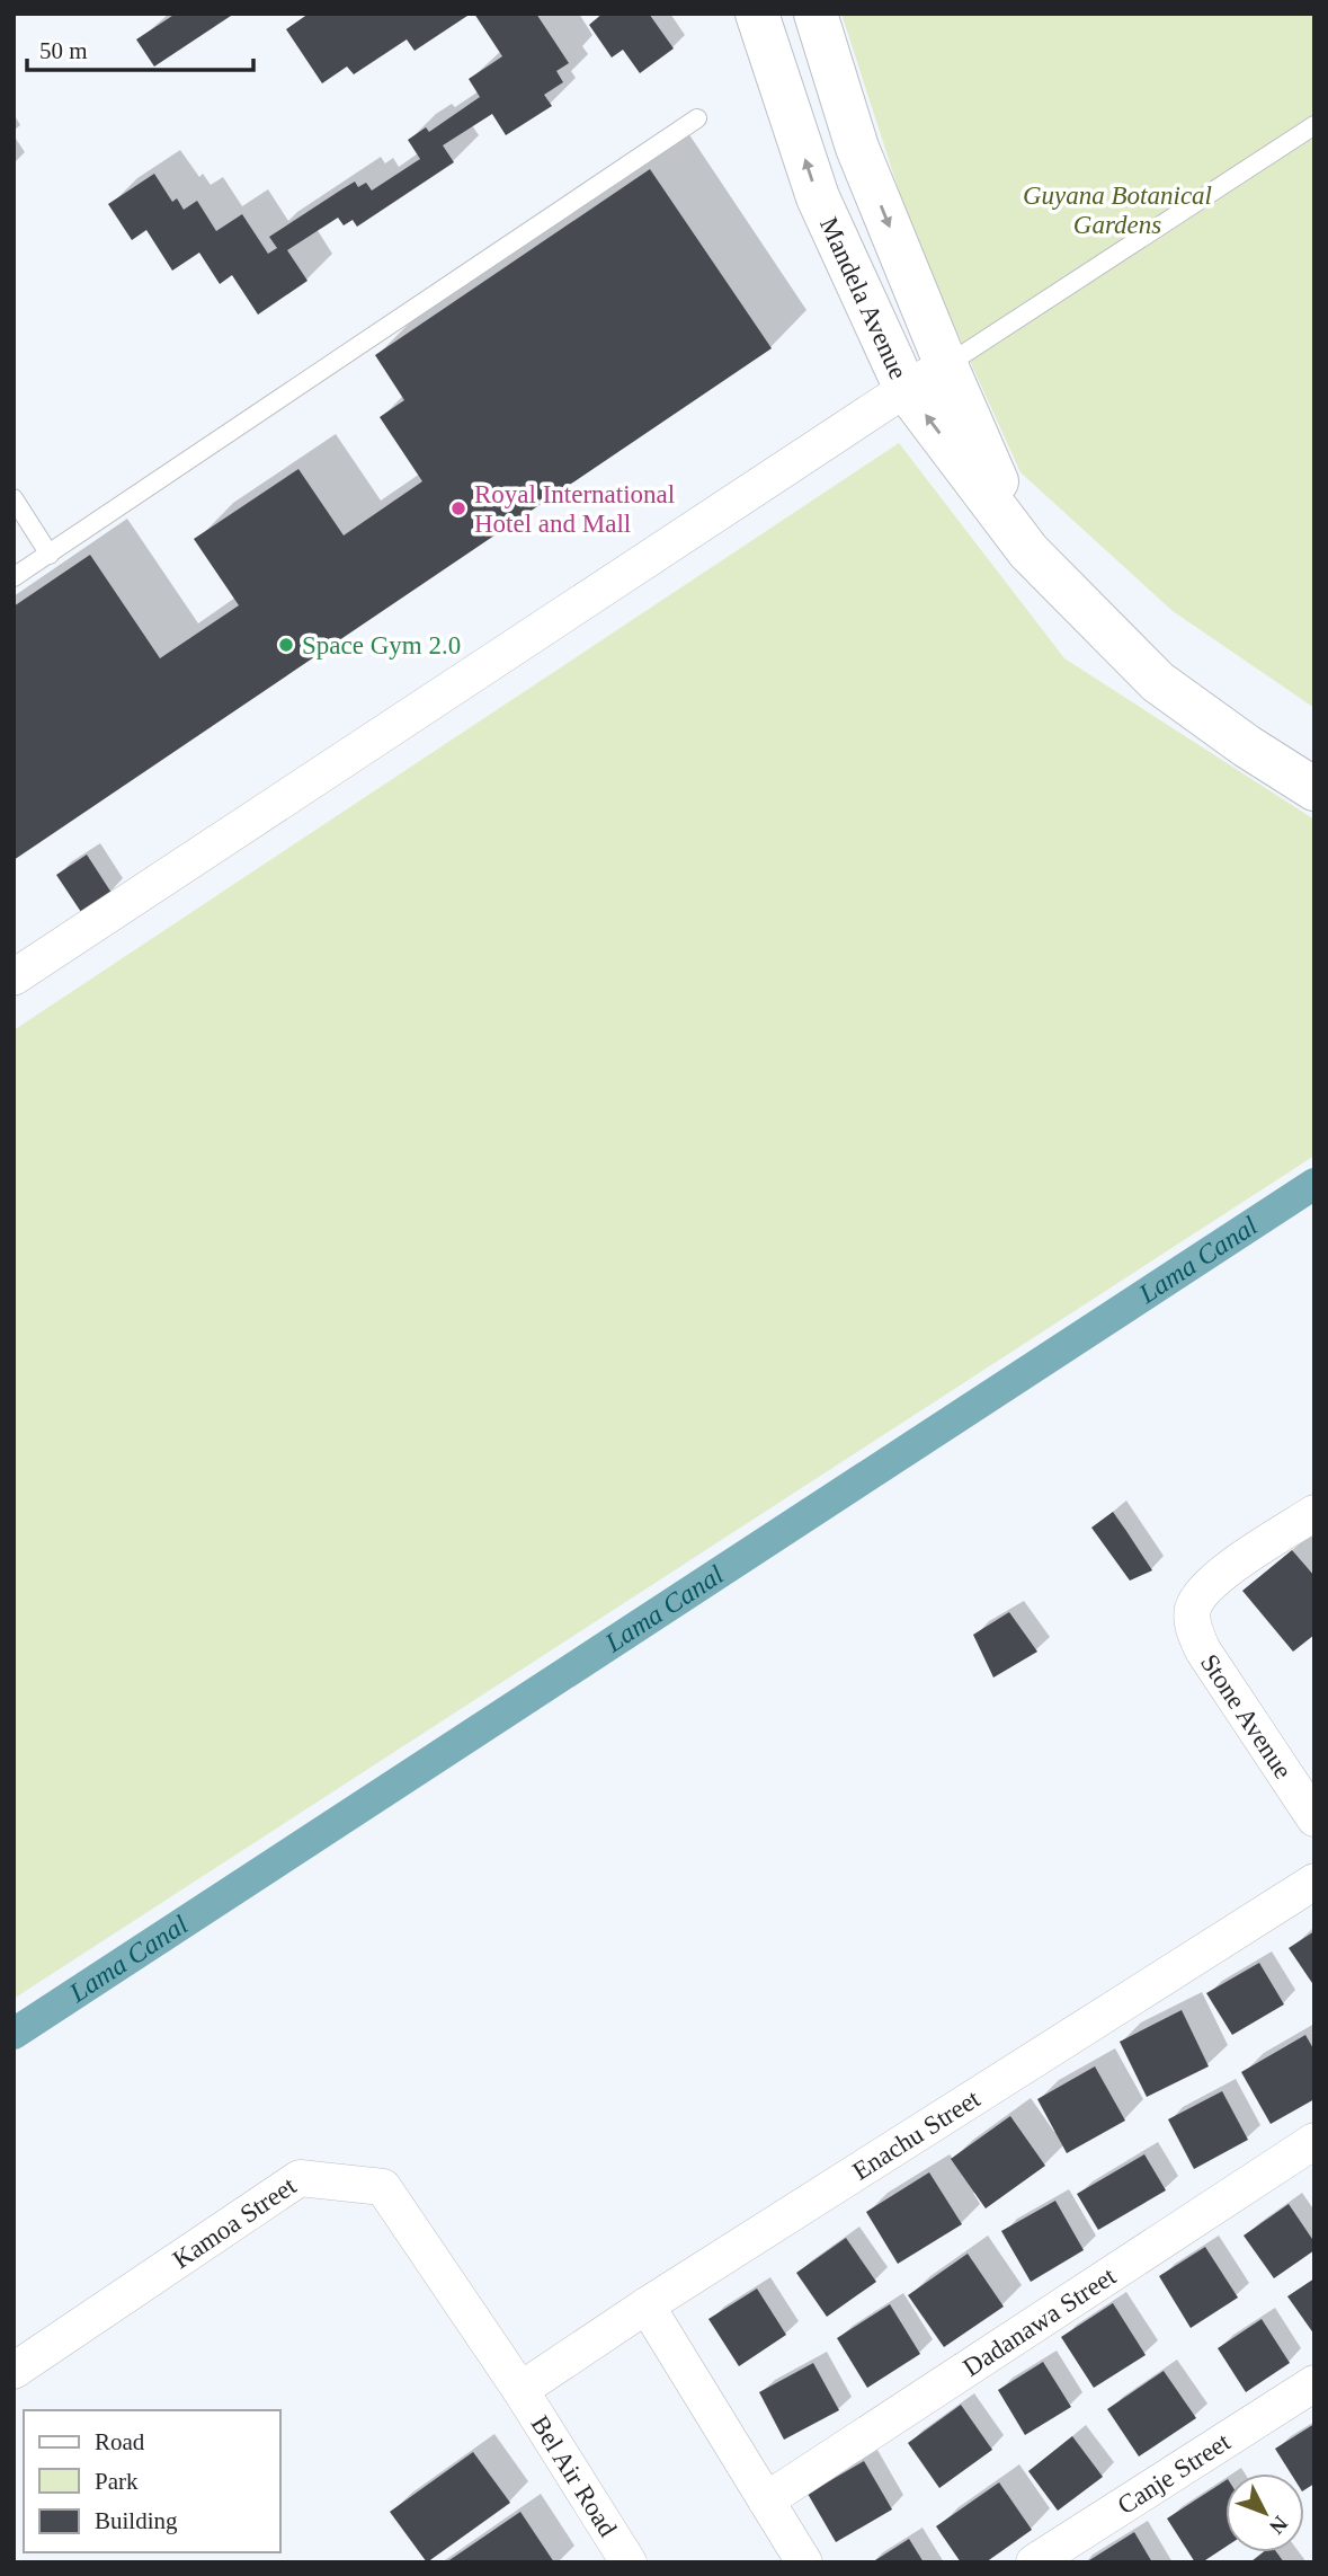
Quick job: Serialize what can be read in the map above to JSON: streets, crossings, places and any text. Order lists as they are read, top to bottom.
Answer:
{
  "streets": {
    "main road": ["Mandela Avenue"],
    "street": [
      "Stone Avenue",
      "Enachu Street",
      "Kamoa Street",
      "Dadanawa Street",
      "Canje Street",
      "Bel Air Road"
    ]
  },
  "crossings": [
    ["Enachu Street", "Kamoa Street"],
    ["Enachu Street", "Bel Air Road"],
    ["Kamoa Street", "Bel Air Road"]
  ],
  "water": ["Lama Canal"],
  "parks": ["Guyana Botanical Gardens"],
  "places": ["Royal International Hotel and Mall", "Space Gym 2.0"],
  "legend": ["Road", "Park", "Building"],
  "scale_bar": "50 m",
  "north": "bottom right"
}
